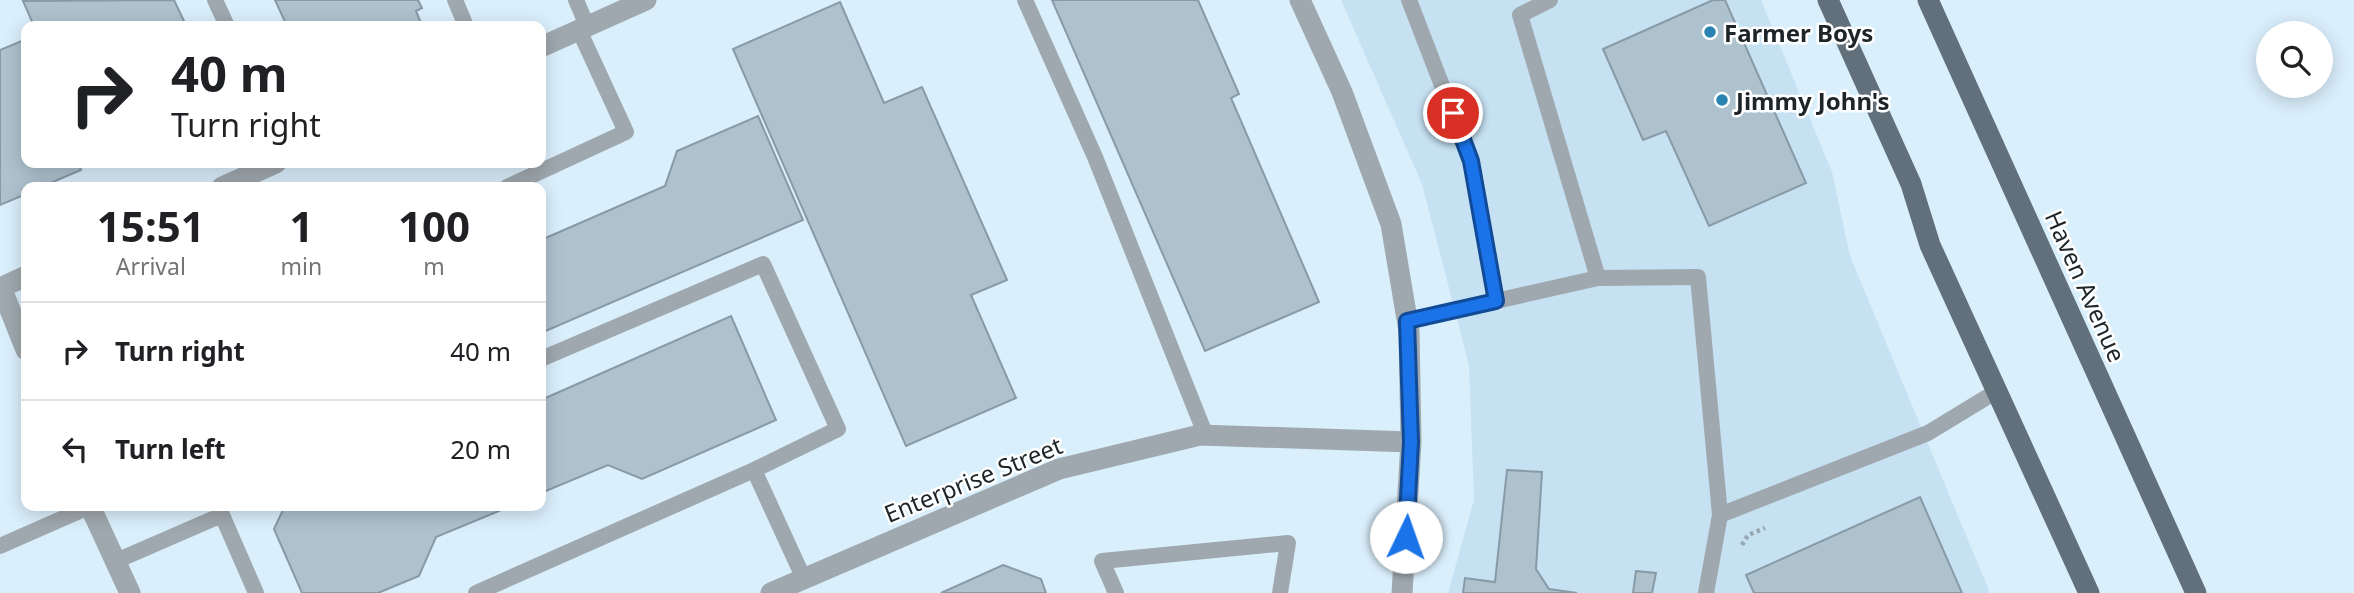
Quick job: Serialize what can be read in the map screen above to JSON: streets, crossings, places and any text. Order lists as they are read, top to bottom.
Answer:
{
  "streets": {
    "main road": ["Haven Avenue"],
    "street": ["Enterprise Street"]
  },
  "places": ["Farmer Boys", "Jimmy John's"],
  "page": {
    "turn": ["40 m", "Turn right"],
    "eta": [
      "15:51",
      "Arrival",
      "1",
      "min",
      "100",
      "m"
    ],
    "list": [
      {
        "name": "Turn right",
        "value": "40 m"
      },
      {
        "name": "Turn left",
        "value": "20 m"
      }
    ]
  }
}
